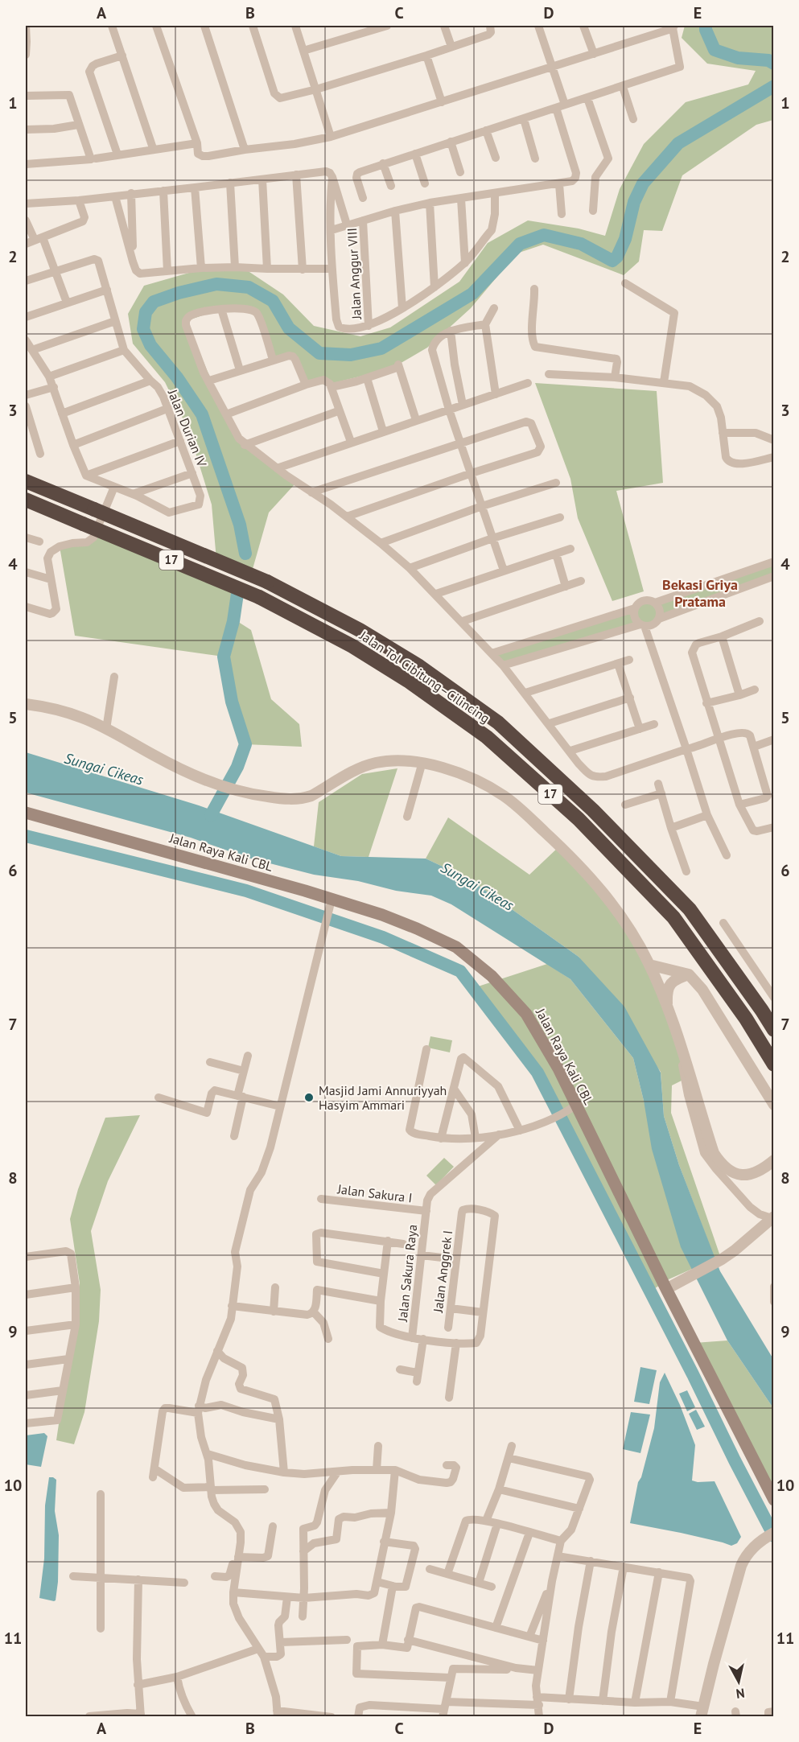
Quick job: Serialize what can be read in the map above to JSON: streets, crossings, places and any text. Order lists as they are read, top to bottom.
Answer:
{
  "streets": {
    "highway": ["17", "Jalan Tol Cibitung–Cilincing"],
    "main road": ["Jalan Raya Kali CBL"],
    "street": [
      "Jalan Anggur VIII",
      "Jalan Durian IV",
      "Jalan Sakura I",
      "Jalan Anggrek I",
      "Jalan Sakura Raya"
    ]
  },
  "crossings": [
    ["Jalan Sakura I", "Jalan Sakura Raya"]
  ],
  "districts": ["Bekasi Griya Pratama"],
  "water": ["Sungai Cikeas"],
  "places": ["Masjid Jami Annuriyyah Hasyim Ammari"],
  "north": "bottom",
  "grid": {
    "columns": [
      "A",
      "B",
      "C",
      "D",
      "E"
    ],
    "rows": [
      "1",
      "2",
      "3",
      "4",
      "5",
      "6",
      "7",
      "8",
      "9",
      "10",
      "11"
    ]
  }
}
